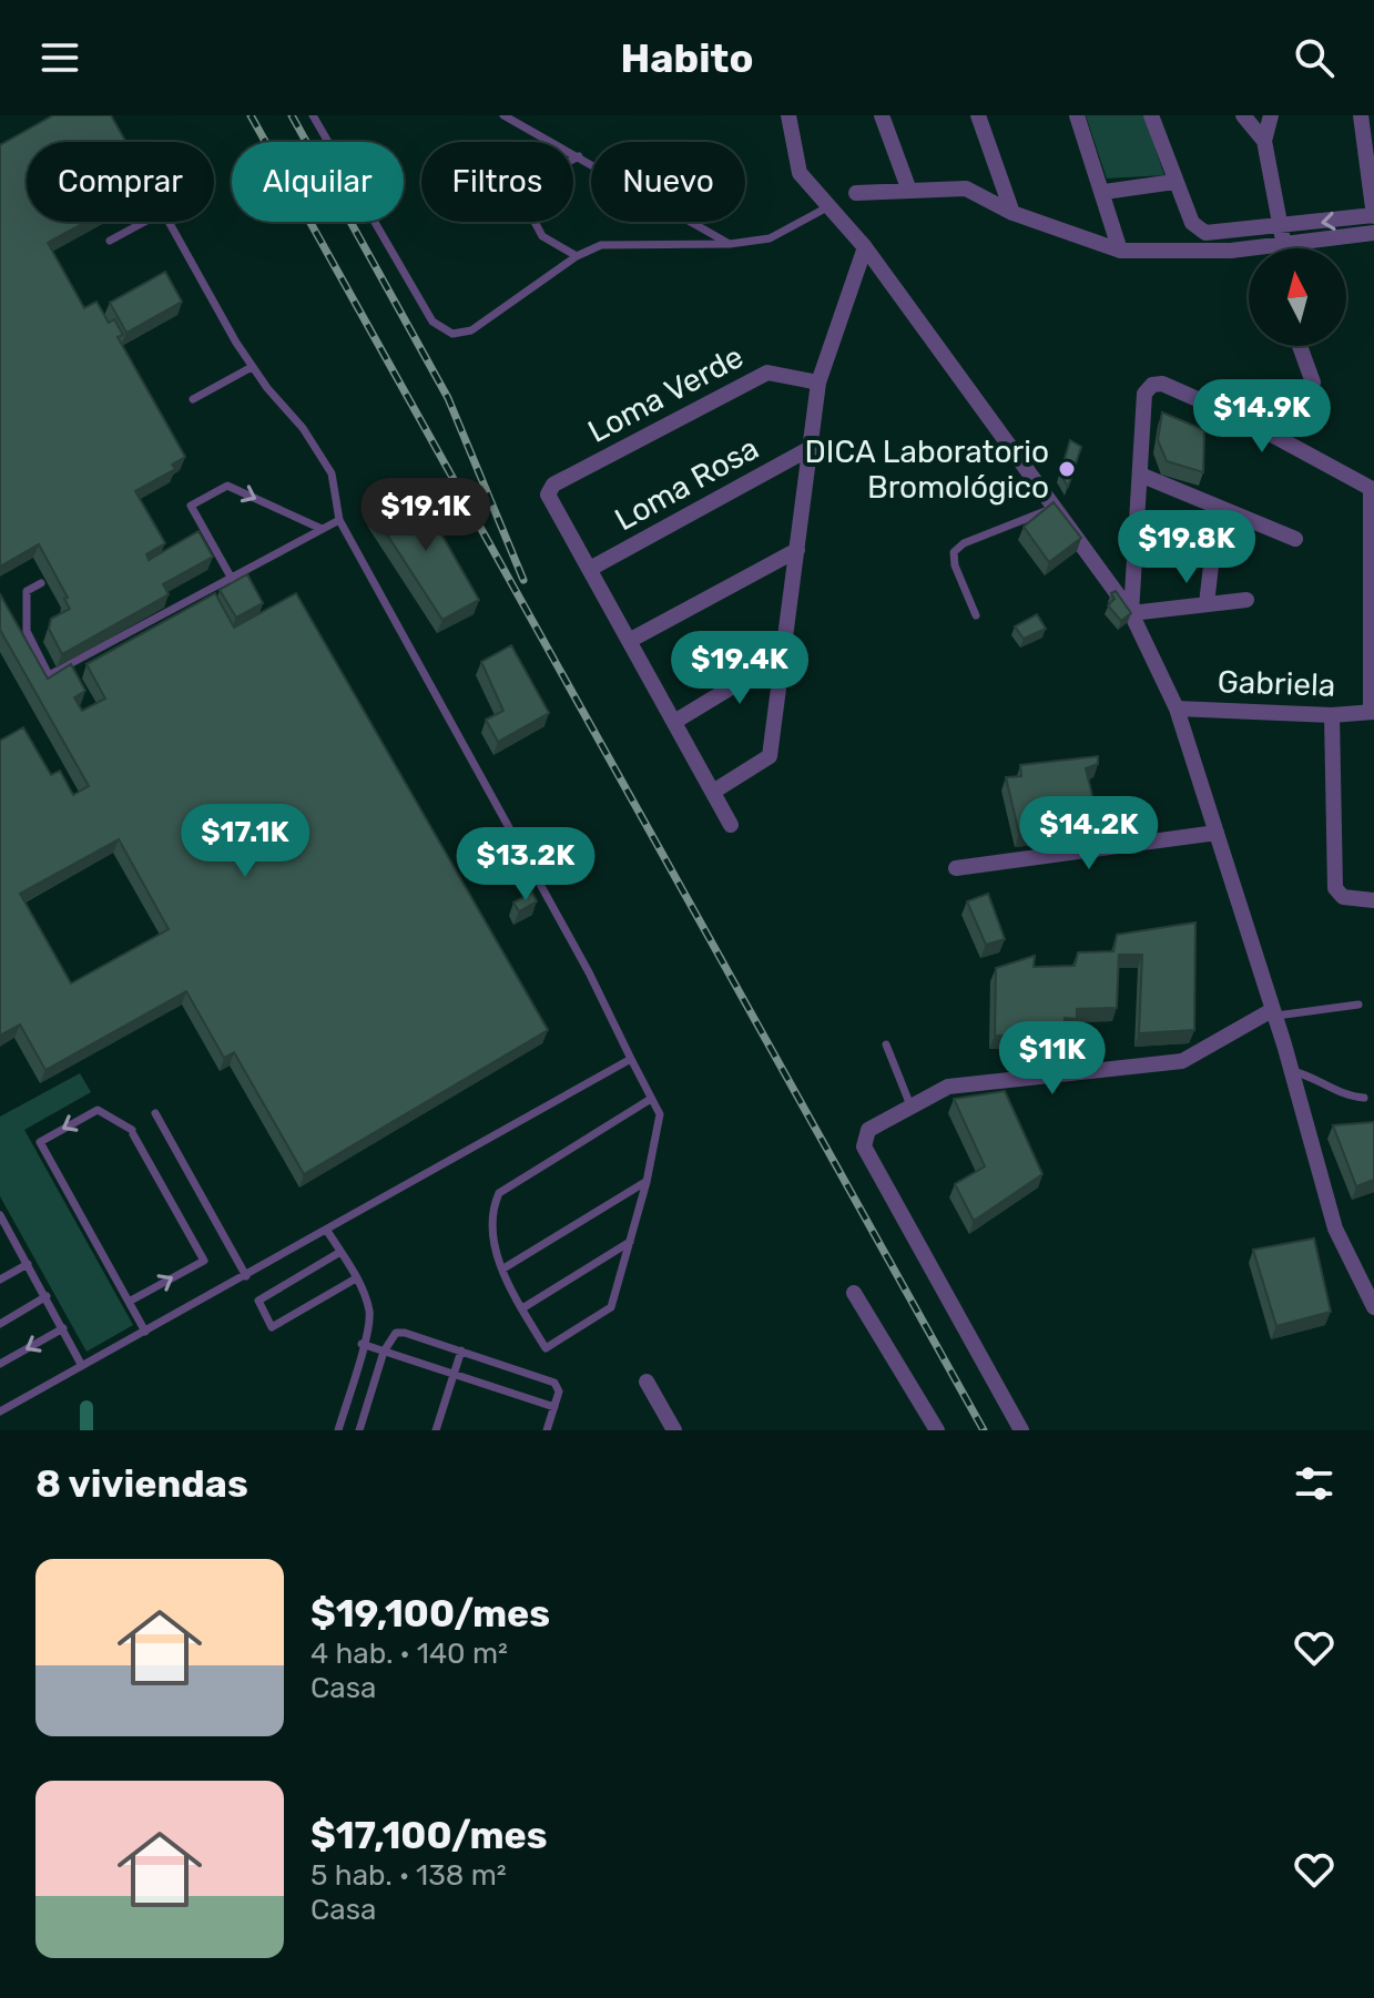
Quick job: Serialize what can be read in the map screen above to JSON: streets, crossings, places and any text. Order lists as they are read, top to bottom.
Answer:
{
  "streets": {
    "street": ["Loma Verde", "Loma Rosa", "Gabriela"]
  },
  "crossings": [
    ["Loma Verde", "Loma Rosa"]
  ],
  "places": ["DICA Laboratorio Bromológico"],
  "north": "top",
  "page": {
    "header": "Habito",
    "chip": [
      "Comprar",
      "Alquilar",
      "Filtros",
      "Nuevo"
    ],
    "price": [
      "$14.9K",
      "$19.1K",
      "$19.8K",
      "$19.4K",
      "$14.2K",
      "$17.1K",
      "$13.2K",
      "$11K"
    ],
    "heading": "8 viviendas",
    "list": [
      {
        "name": "$19,100/mes",
        "note": "4 hab. · 140 m² · Casa"
      },
      {
        "name": "$17,100/mes",
        "note": "5 hab. · 138 m² · Casa"
      }
    ]
  }
}
